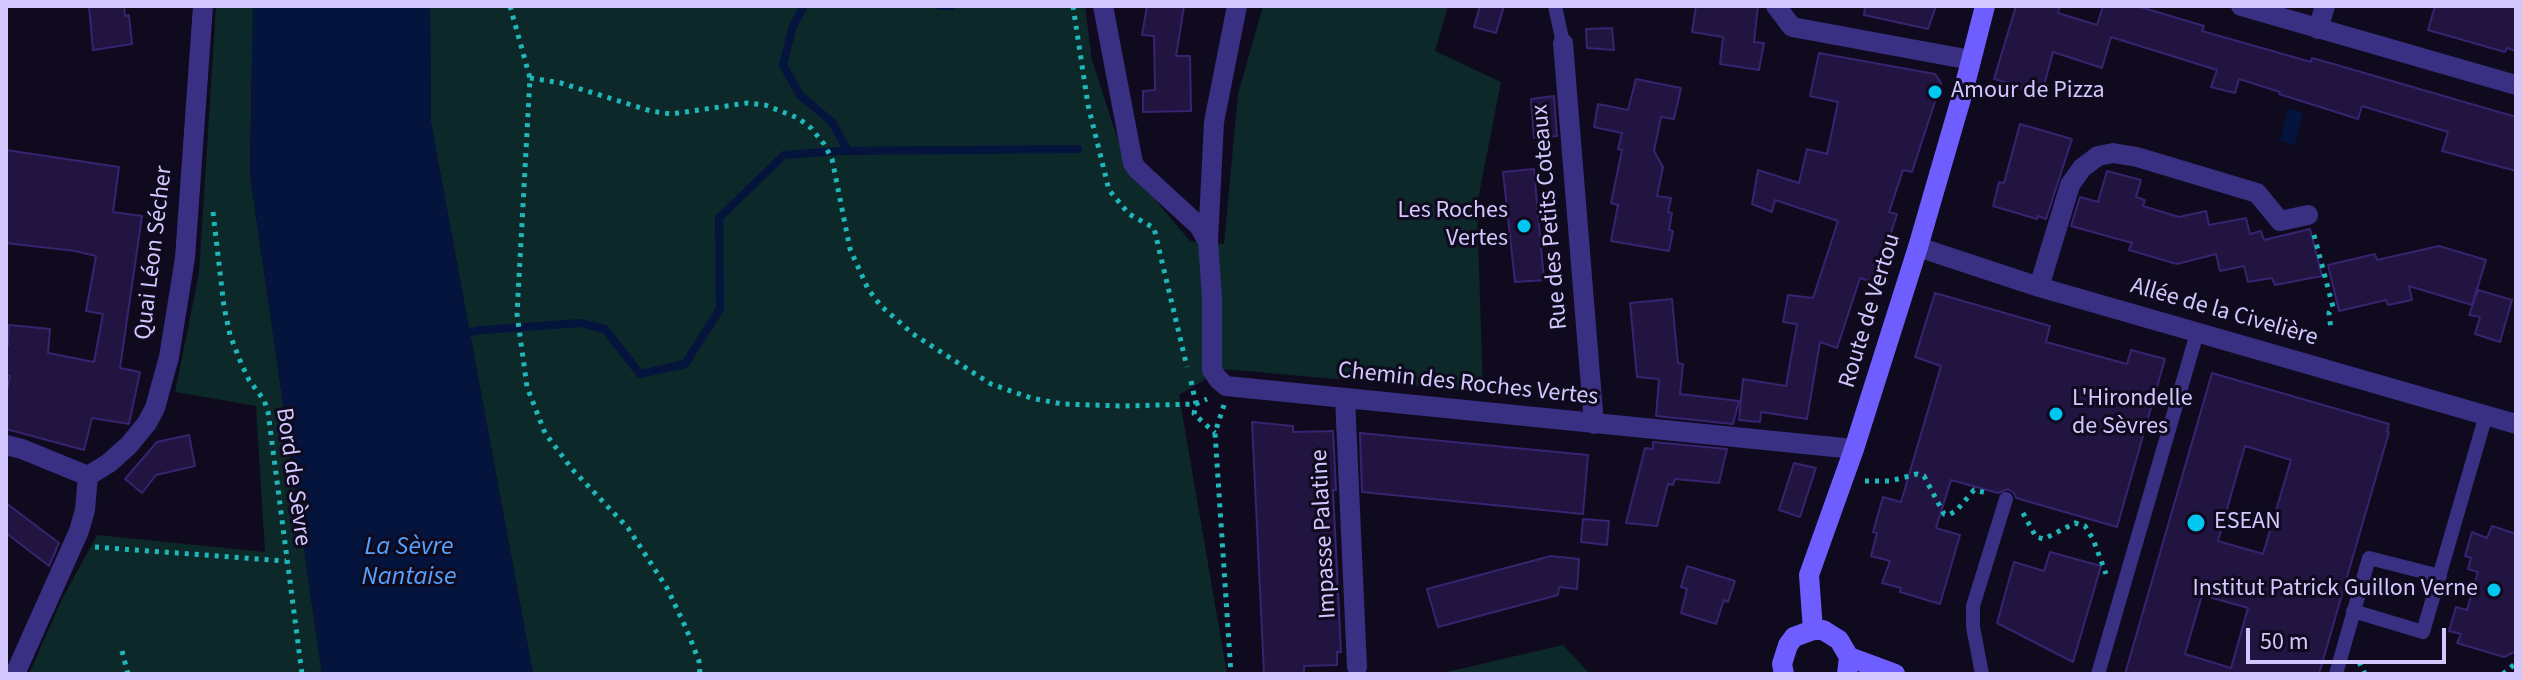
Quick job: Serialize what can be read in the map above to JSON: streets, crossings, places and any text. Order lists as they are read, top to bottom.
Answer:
{
  "streets": {
    "main road": ["Route de Vertou"],
    "street": [
      "Rue des Petits Coteaux",
      "Quai Léon Sécher",
      "Allée de la Civelière",
      "Chemin des Roches Vertes",
      "Impasse Palatine"
    ],
    "path": ["Bord de Sèvre"]
  },
  "crossings": [
    ["Rue des Petits Coteaux", "Chemin des Roches Vertes"],
    ["Route de Vertou", "Allée de la Civelière"],
    ["Route de Vertou", "Chemin des Roches Vertes"],
    ["Chemin des Roches Vertes", "Impasse Palatine"]
  ],
  "water": ["La Sèvre Nantaise"],
  "places": [
    "Amour de Pizza",
    "Les Roches Vertes",
    "L'Hirondelle de Sèvres",
    "ESEAN",
    "Institut Patrick Guillon Verne"
  ],
  "scale_bar": "50 m"
}
